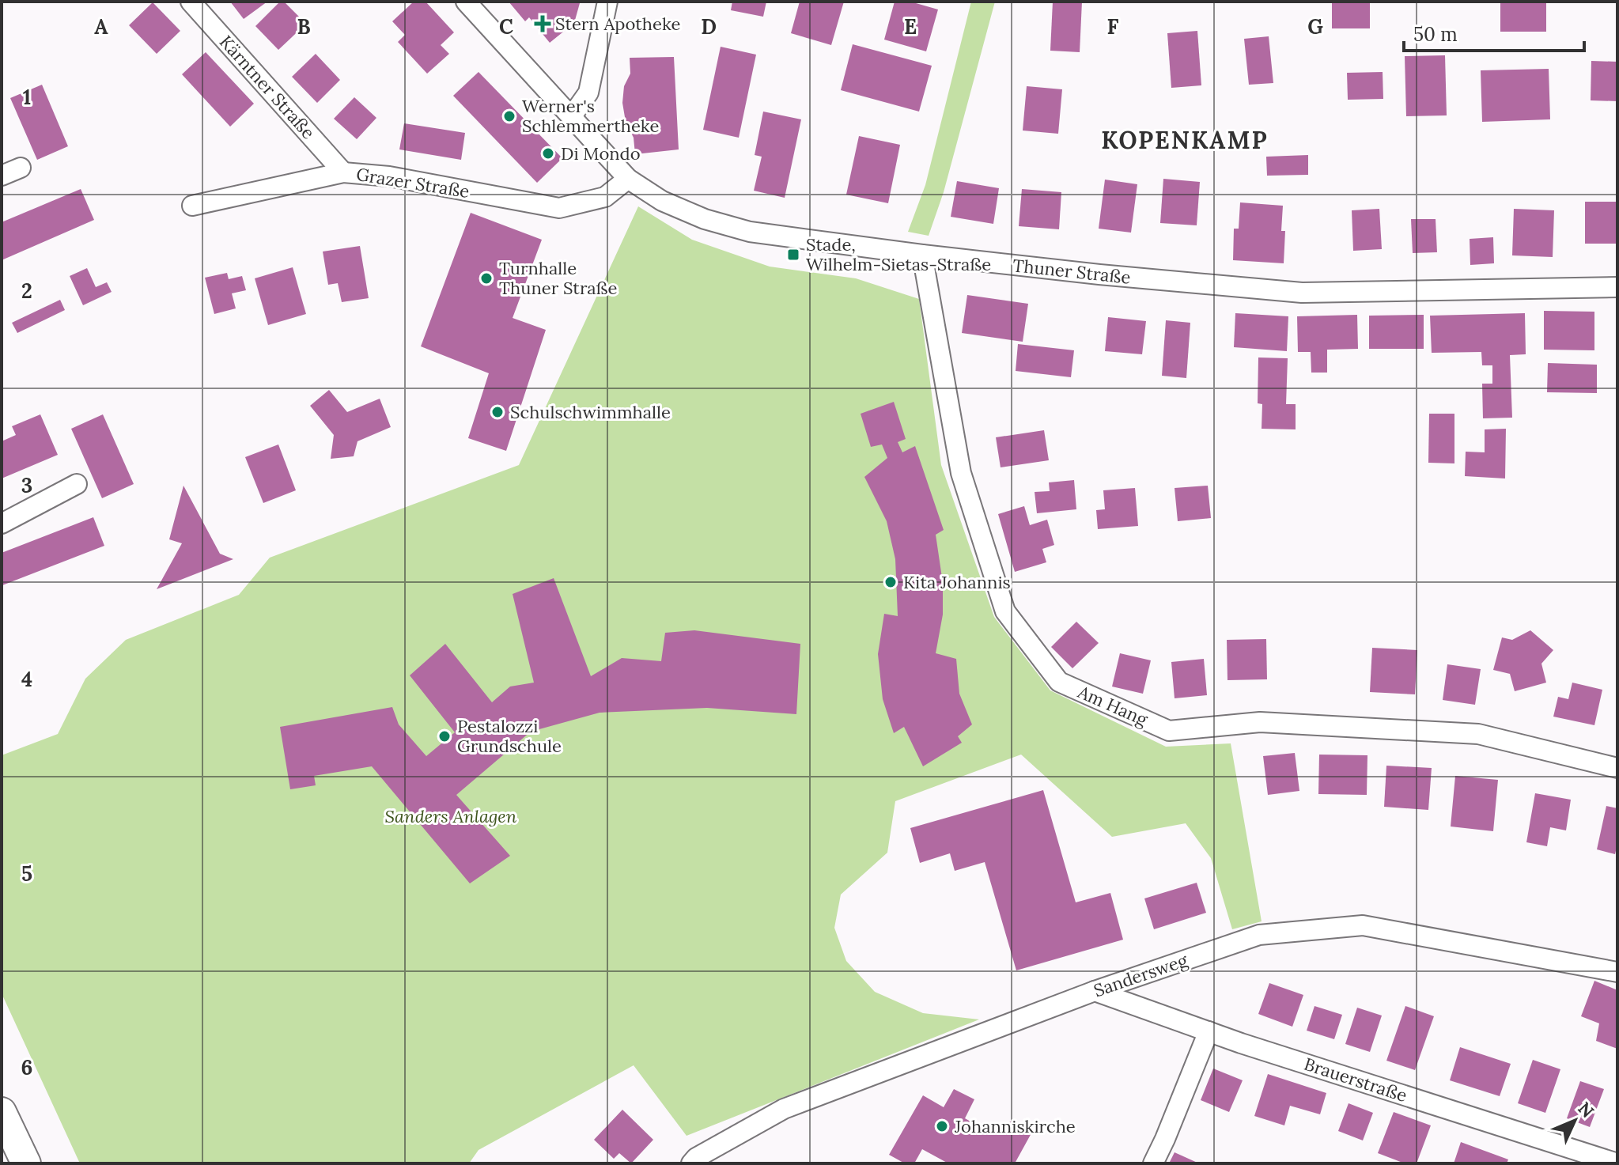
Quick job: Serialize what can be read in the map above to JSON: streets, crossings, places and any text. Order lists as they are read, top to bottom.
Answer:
{
  "streets": {
    "street": [
      "Kärntner Straße",
      "Grazer Straße",
      "Thuner Straße",
      "Am Hang",
      "Sandersweg",
      "Brauerstraße"
    ]
  },
  "crossings": [
    ["Kärntner Straße", "Grazer Straße"],
    ["Grazer Straße", "Thuner Straße"],
    ["Thuner Straße", "Am Hang"],
    ["Sandersweg", "Brauerstraße"]
  ],
  "districts": ["KOPENKAMP"],
  "parks": ["Sanders Anlagen"],
  "places": {
    "health": ["Stern Apotheke"],
    "other": [
      "Werner's Schlemmertheke",
      "Di Mondo",
      "Turnhalle Thuner Straße",
      "Schulschwimmhalle",
      "Kita Johannis",
      "Pestalozzi Grundschule",
      "Johanniskirche"
    ],
    "transit": ["Stade, Wilhelm-Sietas-Straße"]
  },
  "scale_bar": "50 m",
  "north": "top right",
  "grid": {
    "columns": [
      "A",
      "B",
      "C",
      "D",
      "E",
      "F",
      "G"
    ],
    "rows": [
      "1",
      "2",
      "3",
      "4",
      "5",
      "6"
    ]
  }
}
